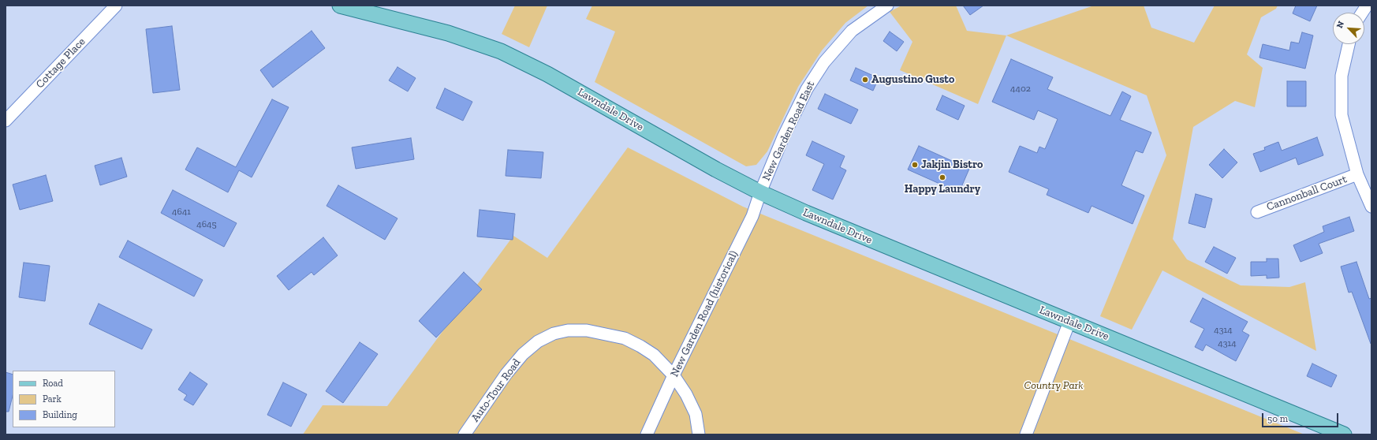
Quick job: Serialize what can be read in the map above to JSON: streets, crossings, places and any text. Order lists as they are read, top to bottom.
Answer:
{
  "streets": {
    "main road": ["Lawndale Drive"],
    "street": [
      "Cottage Place",
      "New Garden Road East",
      "Cannonball Court",
      "New Garden Road (historical)",
      "Auto-Tour Road"
    ]
  },
  "crossings": [
    ["Lawndale Drive", "New Garden Road East"],
    ["Lawndale Drive", "New Garden Road (historical)"],
    ["New Garden Road East", "New Garden Road (historical)"],
    ["New Garden Road (historical)", "Auto-Tour Road"]
  ],
  "parks": ["Country Park"],
  "places": ["Augustino Gusto", "Jakjin Bistro", "Happy Laundry"],
  "house_numbers": [
    "4402",
    "4641",
    "4645",
    "4314",
    "4314"
  ],
  "legend": ["Road", "Park", "Building"],
  "scale_bar": "50 m",
  "north": "top left"
}
